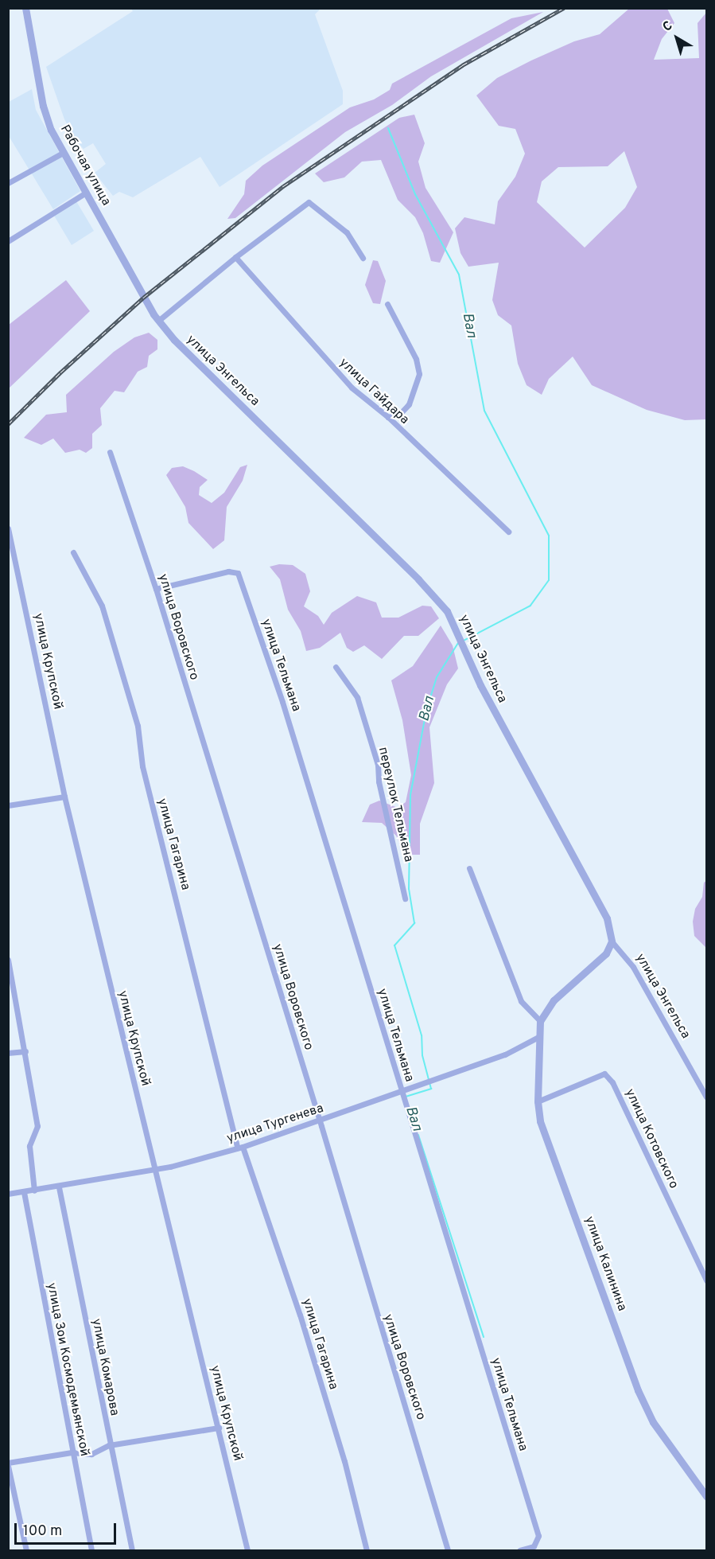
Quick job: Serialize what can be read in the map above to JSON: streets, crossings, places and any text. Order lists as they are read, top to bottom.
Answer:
{
  "streets": {
    "street": [
      "Рабочая улица",
      "улица Энгельса",
      "улица Гайдара",
      "улица Воровского",
      "улица Крупской",
      "улица Тельмана",
      "переулок Тельмана",
      "улица Гагарина",
      "улица Тургенева",
      "улица Котовского",
      "улица Калинина",
      "улица Комарова",
      "улица Зои Космодемьянской"
    ]
  },
  "crossings": [
    ["Рабочая улица", "улица Энгельса"],
    ["улица Энгельса", "улица Калинина"],
    ["улица Воровского", "улица Тельмана"],
    ["улица Воровского", "улица Тургенева"],
    ["улица Крупской", "улица Тургенева"],
    ["улица Тельмана", "улица Тургенева"],
    ["улица Гагарина", "улица Тургенева"],
    ["улица Тургенева", "улица Калинина"],
    ["улица Тургенева", "улица Комарова"],
    ["улица Тургенева", "улица Зои Космодемьянской"],
    ["улица Котовского", "улица Калинина"]
  ],
  "water": ["Вал"],
  "scale_bar": "100 m",
  "north": "top left"
}
